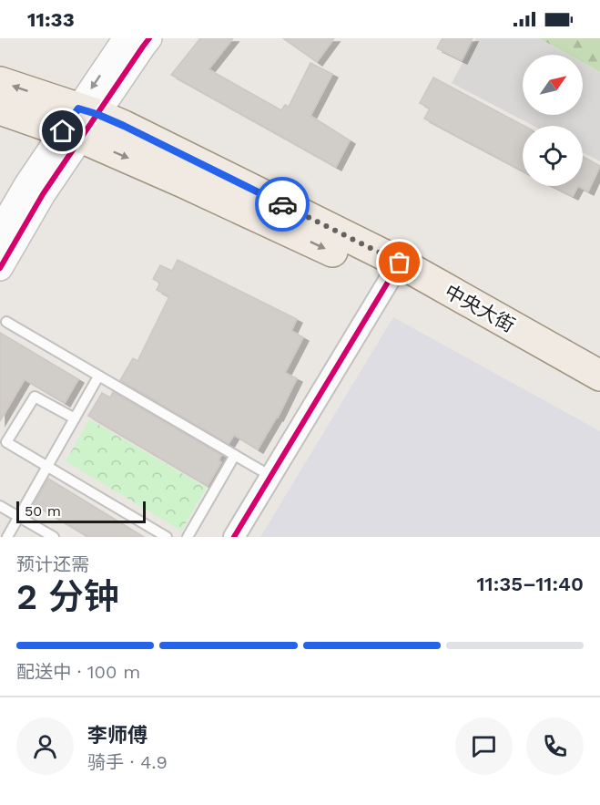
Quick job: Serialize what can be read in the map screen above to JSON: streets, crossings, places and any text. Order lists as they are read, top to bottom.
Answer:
{
  "streets": {
    "main road": ["中央大街"]
  },
  "scale_bar": "50 m",
  "north": "top right",
  "page": {
    "status": "11:33",
    "scale": "50 m",
    "heading": ["2 分钟", "预计还需", "11:35–11:40"],
    "panel": ["李师傅", "骑手 · 4.9"],
    "bar": "配送中 · 100 m"
  }
}
